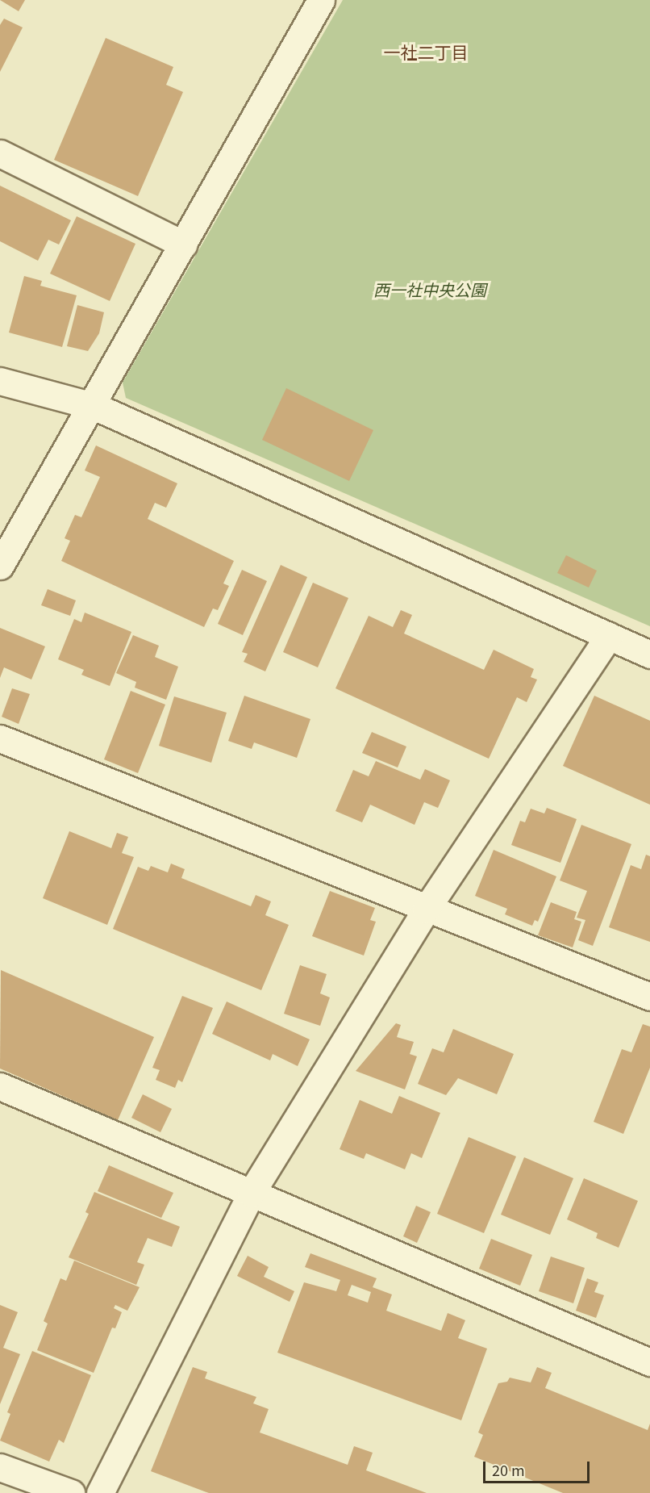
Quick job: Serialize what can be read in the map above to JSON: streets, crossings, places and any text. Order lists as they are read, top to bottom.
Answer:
{
  "districts": ["一社二丁目"],
  "parks": ["西一社中央公園"],
  "scale_bar": "20 m"
}
